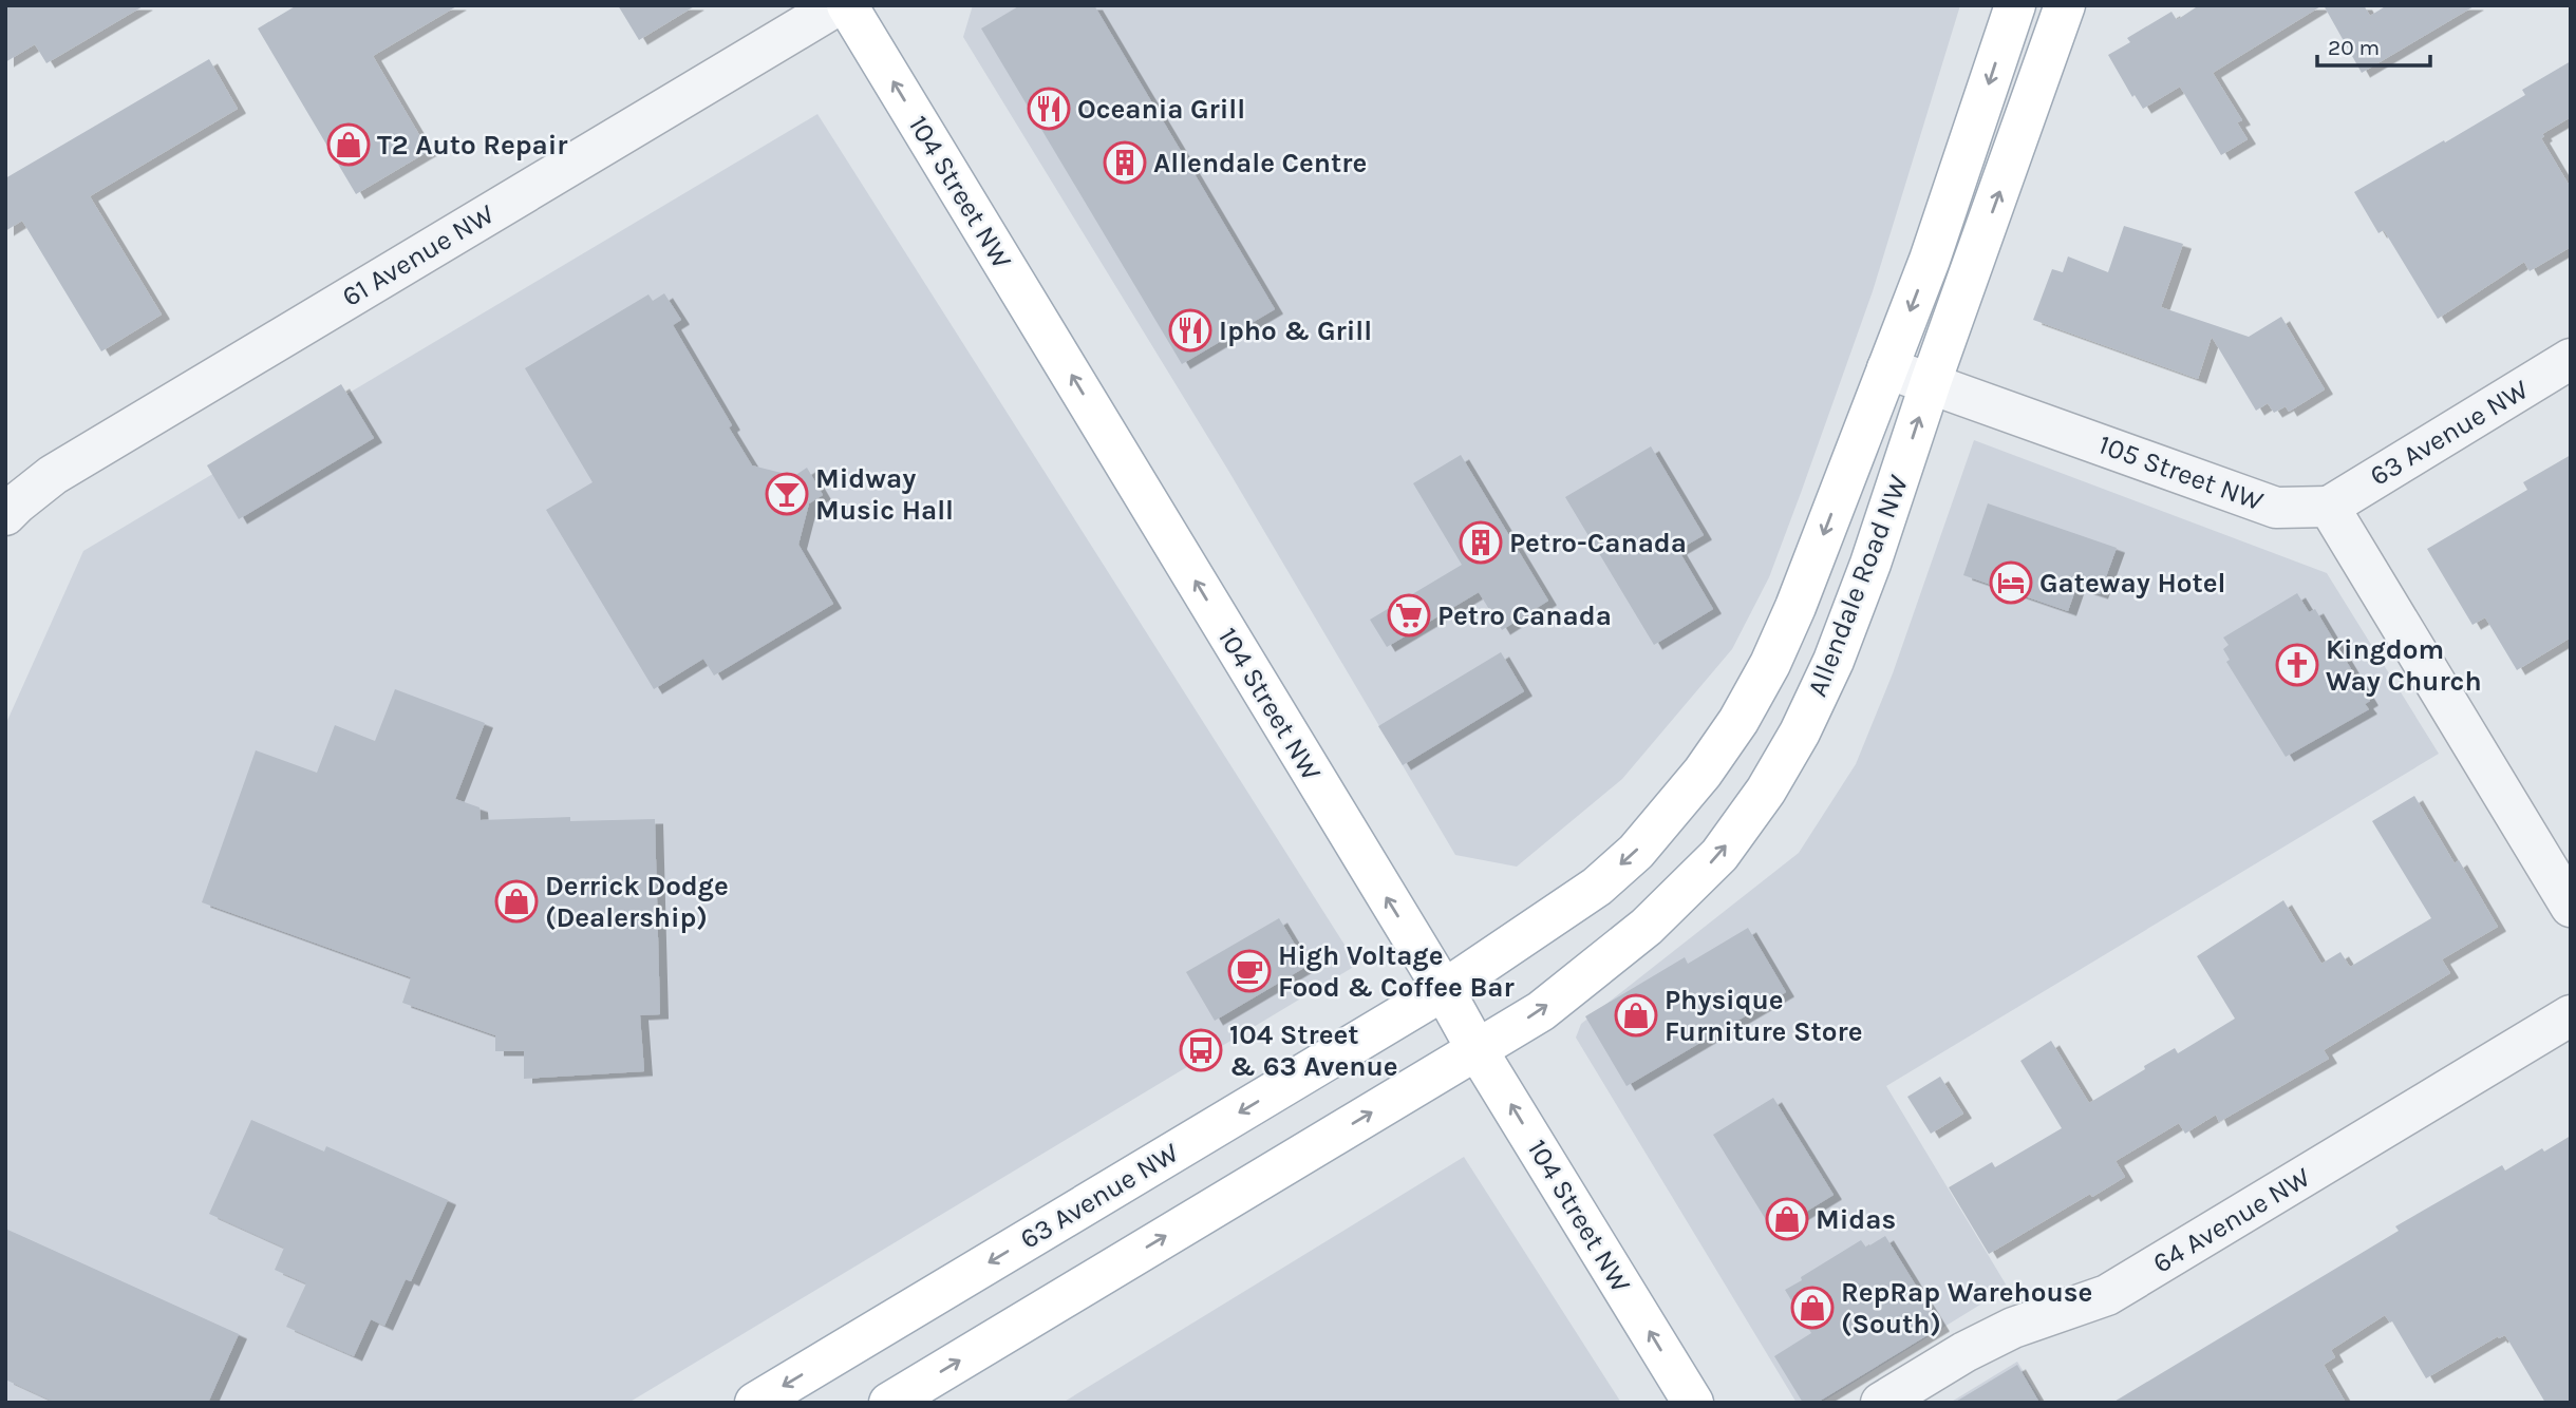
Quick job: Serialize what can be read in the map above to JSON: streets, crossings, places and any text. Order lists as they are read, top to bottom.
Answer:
{
  "streets": {
    "main road": ["104 Street NW", "63 Avenue NW", "Allendale Road NW"],
    "street": ["61 Avenue NW", "105 Street NW", "64 Avenue NW"]
  },
  "crossings": [
    ["104 Street NW", "63 Avenue NW"],
    ["104 Street NW", "Allendale Road NW"],
    ["63 Avenue NW", "105 Street NW"],
    ["63 Avenue NW", "Allendale Road NW"],
    ["105 Street NW", "Allendale Road NW"]
  ],
  "one_way": ["104 Street NW"],
  "places": {
    "restaurant": ["Oceania Grill", "Ipho & Grill"],
    "shop": [
      "T2 Auto Repair",
      "Derrick Dodge (Dealership)",
      "Physique Furniture Store",
      "Midas",
      "RepRap Warehouse (South)"
    ],
    "building": ["Allendale Centre", "Petro-Canada"],
    "bar": ["Midway Music Hall"],
    "hotel": ["Gateway Hotel"],
    "supermarket": ["Petro Canada"],
    "church": ["Kingdom Way Church"],
    "cafe": ["High Voltage Food & Coffee Bar"],
    "bus stop": ["104 Street & 63 Avenue"]
  },
  "scale_bar": "20 m"
}
